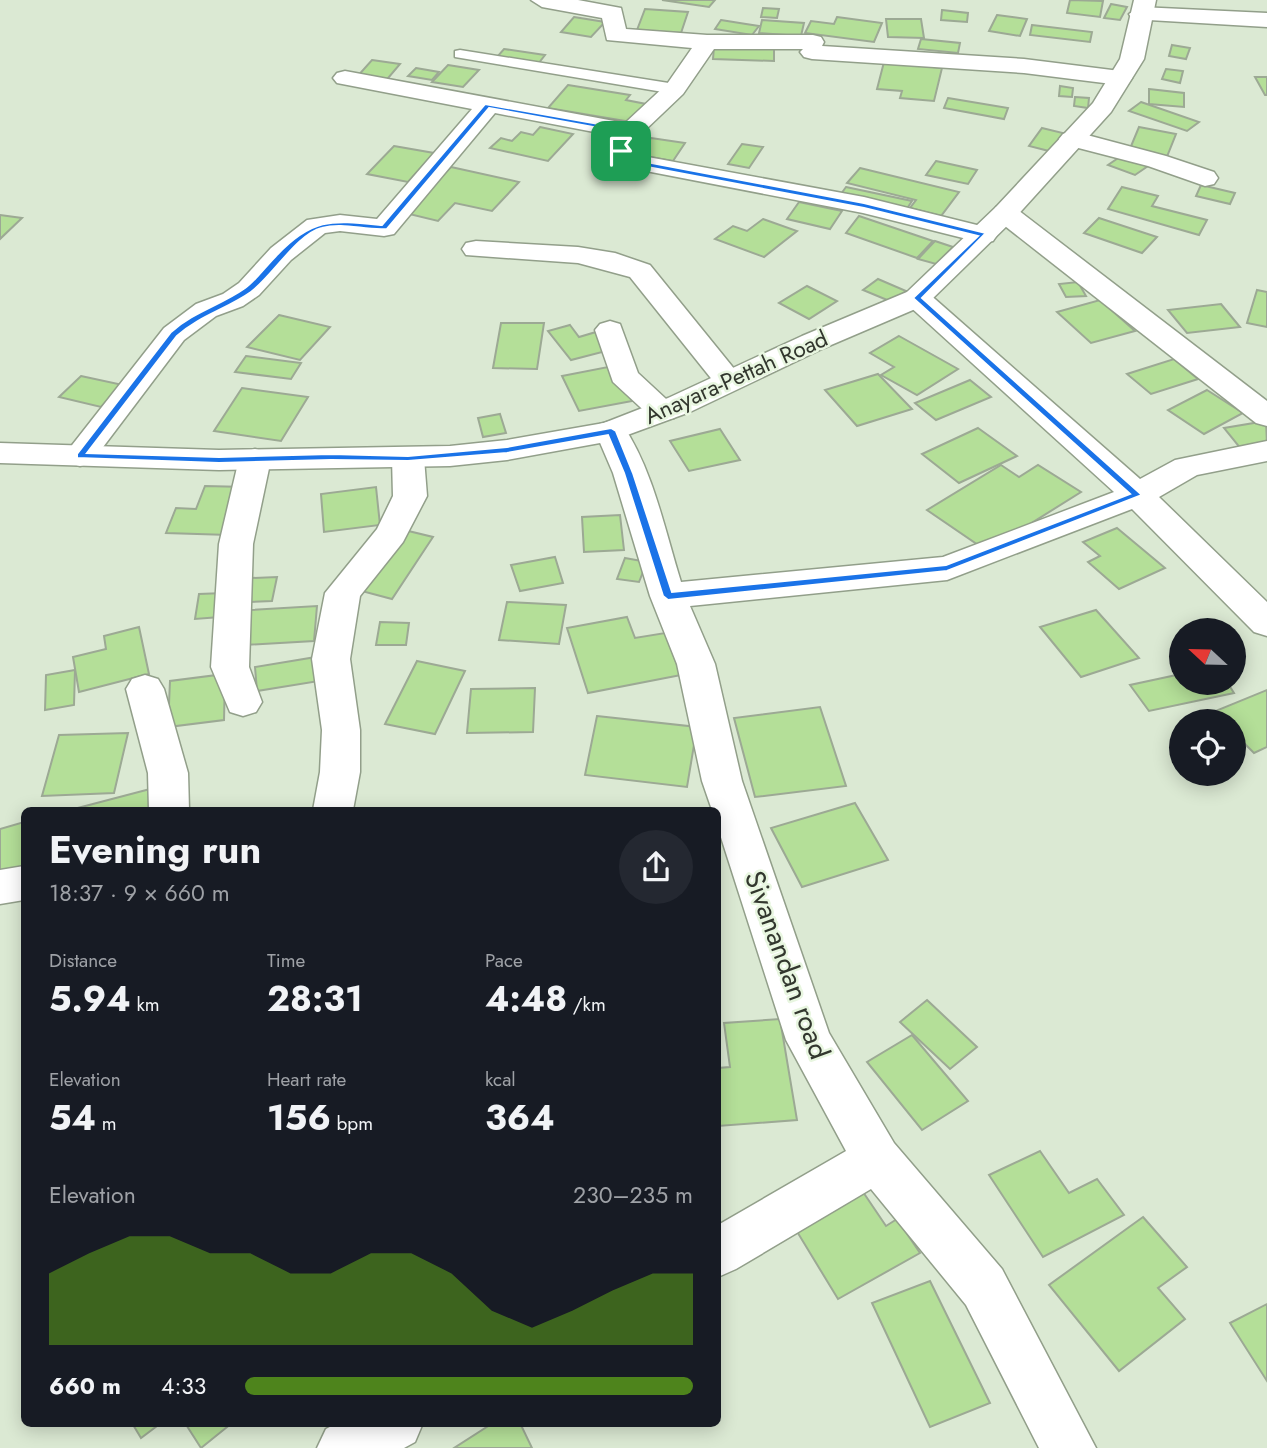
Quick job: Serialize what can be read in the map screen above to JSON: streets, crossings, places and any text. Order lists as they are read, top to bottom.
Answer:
{
  "streets": {
    "street": ["Anayara-Pettah Road", "Sivanandan road"]
  },
  "crossings": [
    ["Anayara-Pettah Road", "Sivanandan road"]
  ],
  "north": "left",
  "page": {
    "heading": ["Evening run", "18:37 · 9 × 660 m"],
    "stats": [
      ["Distance", "5.94 km"],
      ["Time", "28:31"],
      ["Pace", "4:48 /km"],
      ["Elevation", "54 m"],
      ["Heart rate", "156 bpm"],
      ["kcal", "364"]
    ],
    "chart": ["Elevation", "230–235 m"],
    "list": [
      {
        "name": "660 m",
        "note": "4:33"
      }
    ]
  }
}
